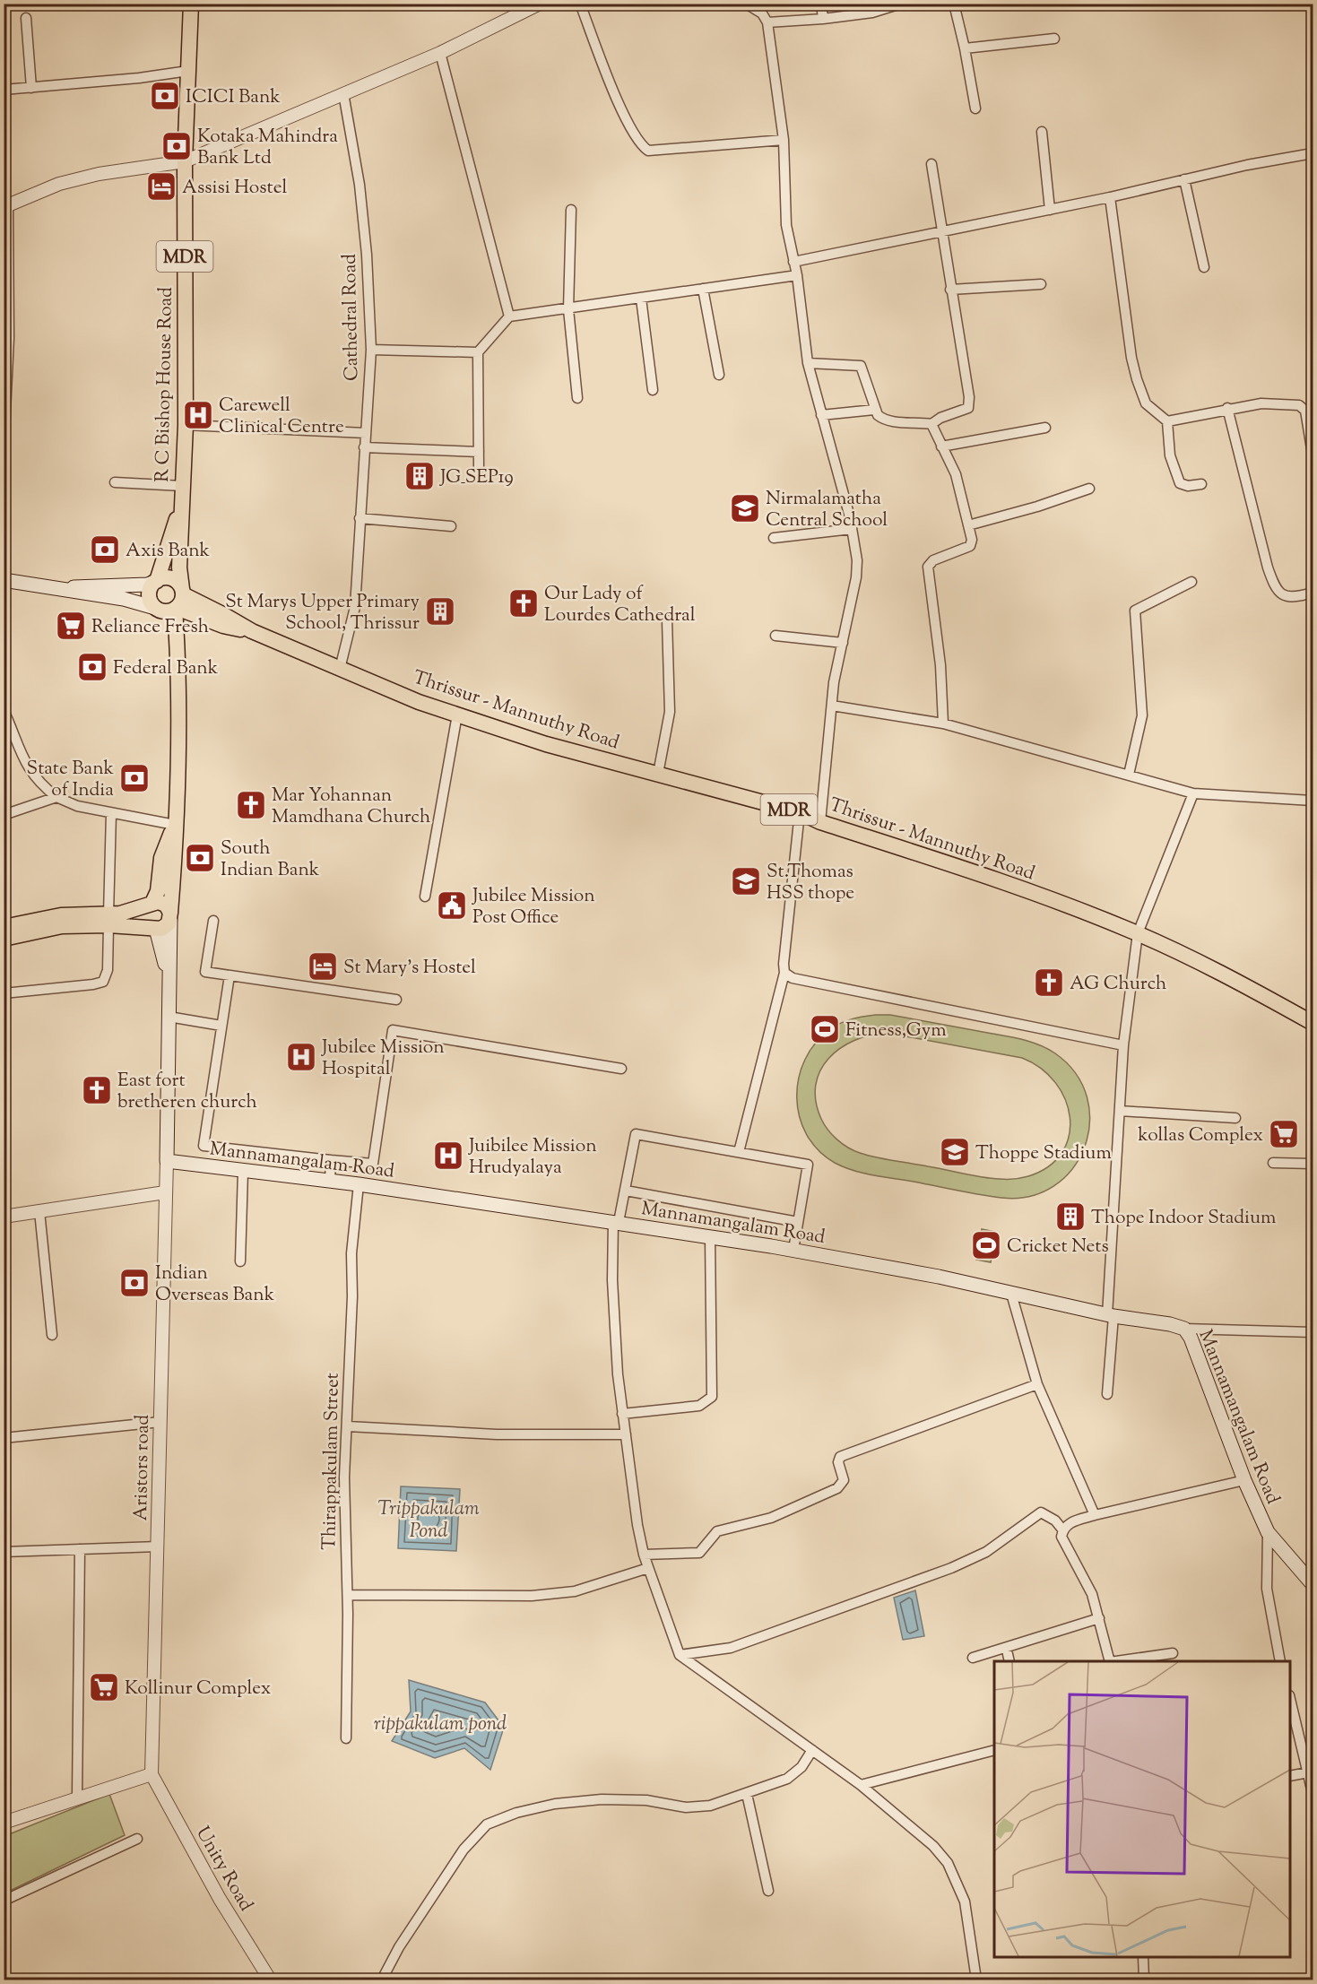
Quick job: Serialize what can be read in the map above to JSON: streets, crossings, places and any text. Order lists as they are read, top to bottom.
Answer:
{
  "streets": {
    "main road": [
      "MDR",
      "R C Bishop House Road",
      "Thrissur - Mannuthy Road",
      "Mannamangalam Road"
    ],
    "street": [
      "Cathedral Road",
      "Thirappakulam Street",
      "Aristors road",
      "Unity Road"
    ]
  },
  "crossings": [
    ["MDR", "Thrissur - Mannuthy Road"],
    ["Cathedral Road", "Thrissur - Mannuthy Road"],
    ["Mannamangalam Road", "Thirappakulam Street"],
    ["Mannamangalam Road", "Aristors road"],
    ["Aristors road", "Unity Road"]
  ],
  "water": ["Trippakulam Pond", "rippakulam pond"],
  "places": {
    "bank": [
      "ICICI Bank",
      "Kotaka Mahindra Bank Ltd",
      "Axis Bank",
      "Federal Bank",
      "State Bank of India",
      "South Indian Bank",
      "Indian Overseas Bank"
    ],
    "hotel": ["Assisi Hostel", "St Mary's Hostel"],
    "hospital": ["Carewell Clinical Centre", "Jubilee Mission Hospital", "Juibilee Mission Hrudyalaya"],
    "building": ["JG_SEP19", "St Marys Upper Primary School, Thrissur", "Thope Indoor Stadium"],
    "school or university": ["Nirmalamatha Central School", "St.Thomas HSS thope", "Thoppe Stadium"],
    "church": [
      "Our Lady of Lourdes Cathedral",
      "Mar Yohannan Mamdhana Church",
      "AG Church",
      "East fort bretheren church"
    ],
    "supermarket": ["Reliance Fresh", "kollas Complex", "Kollinur Complex"],
    "public building": ["Jubilee Mission Post Office"],
    "sports": ["Fitness,Gym", "Cricket Nets"]
  }
}
